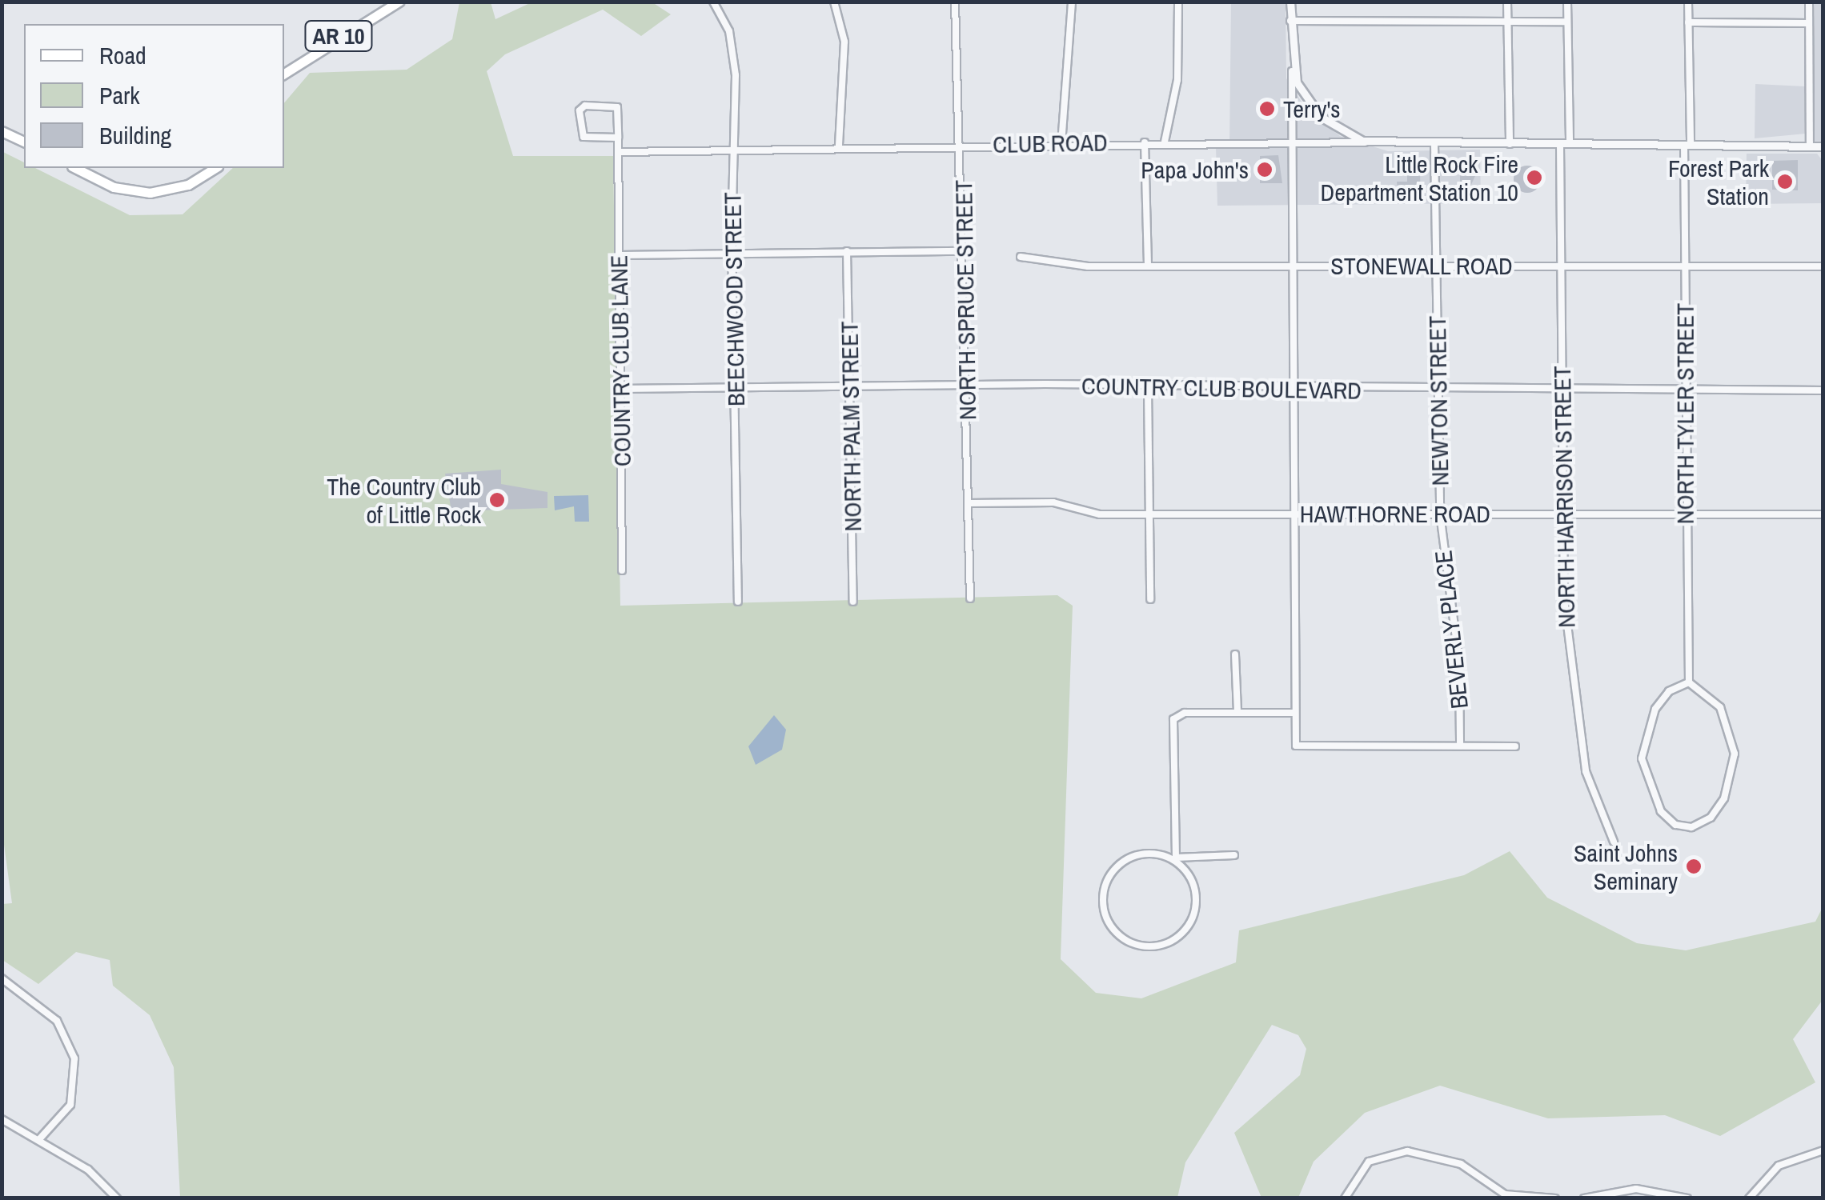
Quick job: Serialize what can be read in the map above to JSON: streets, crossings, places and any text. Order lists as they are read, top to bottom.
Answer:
{
  "streets": {
    "main road": ["AR 10"],
    "street": [
      "CLUB ROAD",
      "STONEWALL ROAD",
      "BEECHWOOD STREET",
      "NORTH SPRUCE STREET",
      "COUNTRY CLUB LANE",
      "COUNTRY CLUB BOULEVARD",
      "NEWTON STREET",
      "NORTH TYLER STREET",
      "NORTH PALM STREET",
      "NORTH HARRISON STREET",
      "HAWTHORNE ROAD",
      "BEVERLY PLACE"
    ]
  },
  "crossings": [
    ["CLUB ROAD", "BEECHWOOD STREET"],
    ["CLUB ROAD", "NORTH SPRUCE STREET"],
    ["STONEWALL ROAD", "NEWTON STREET"],
    ["STONEWALL ROAD", "NORTH TYLER STREET"],
    ["STONEWALL ROAD", "NORTH HARRISON STREET"],
    ["BEECHWOOD STREET", "COUNTRY CLUB BOULEVARD"],
    ["NORTH SPRUCE STREET", "COUNTRY CLUB BOULEVARD"],
    ["NORTH SPRUCE STREET", "HAWTHORNE ROAD"],
    ["COUNTRY CLUB LANE", "COUNTRY CLUB BOULEVARD"],
    ["COUNTRY CLUB BOULEVARD", "NEWTON STREET"],
    ["COUNTRY CLUB BOULEVARD", "NORTH TYLER STREET"],
    ["COUNTRY CLUB BOULEVARD", "NORTH PALM STREET"],
    ["COUNTRY CLUB BOULEVARD", "NORTH HARRISON STREET"],
    ["NEWTON STREET", "HAWTHORNE ROAD"],
    ["NEWTON STREET", "BEVERLY PLACE"],
    ["NORTH TYLER STREET", "HAWTHORNE ROAD"],
    ["NORTH HARRISON STREET", "HAWTHORNE ROAD"],
    ["HAWTHORNE ROAD", "BEVERLY PLACE"]
  ],
  "places": [
    "Terry's",
    "Papa John's",
    "Little Rock Fire Department Station 10",
    "Forest Park Station",
    "The Country Club of Little Rock",
    "Saint Johns Seminary"
  ],
  "legend": ["Road", "Park", "Building"]
}
